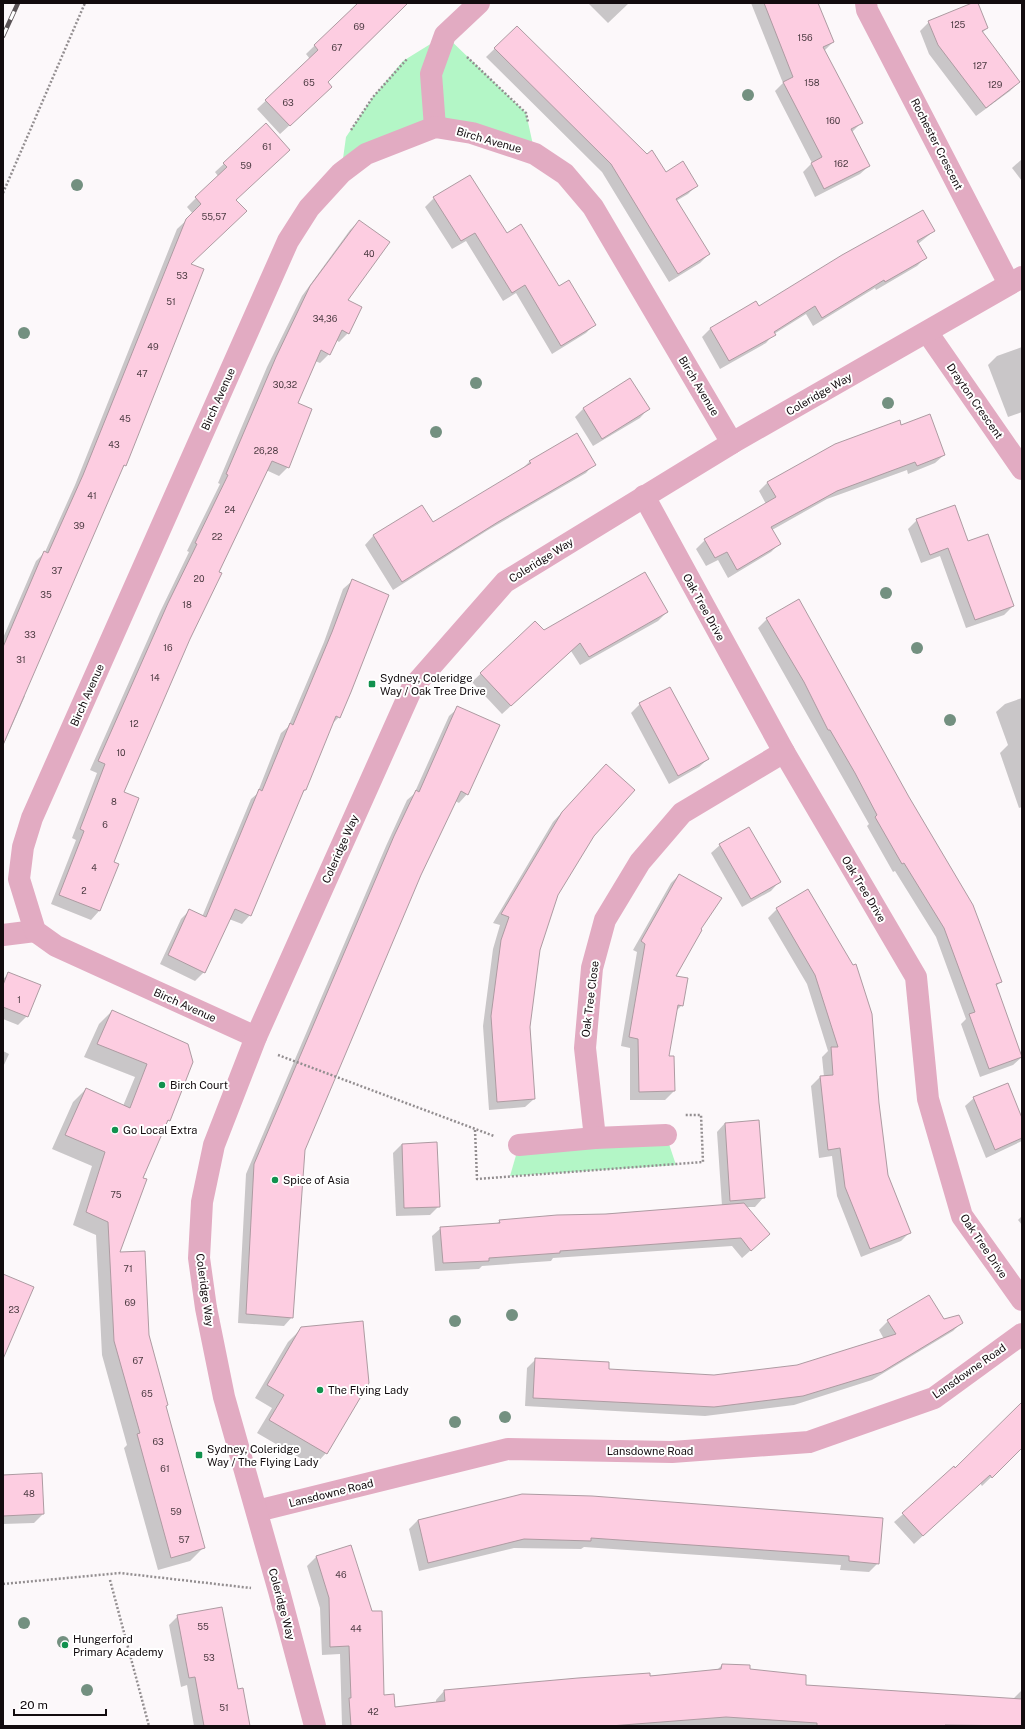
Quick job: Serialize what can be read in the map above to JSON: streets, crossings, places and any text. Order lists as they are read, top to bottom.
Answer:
{
  "streets": {
    "street": [
      "Birch Avenue",
      "Rochester Crescent",
      "Coleridge Way",
      "Drayton Crescent",
      "Oak Tree Drive",
      "Oak Tree Close",
      "Lansdowne Road"
    ]
  },
  "crossings": [
    ["Birch Avenue", "Coleridge Way"],
    ["Rochester Crescent", "Coleridge Way"],
    ["Coleridge Way", "Drayton Crescent"],
    ["Coleridge Way", "Oak Tree Drive"],
    ["Coleridge Way", "Lansdowne Road"],
    ["Oak Tree Drive", "Oak Tree Close"]
  ],
  "places": {
    "transit": ["Sydney, Coleridge Way / Oak Tree Drive", "Sydney, Coleridge Way / The Flying Lady"],
    "other": [
      "Birch Court",
      "Go Local Extra",
      "Spice of Asia",
      "The Flying Lady",
      "Hungerford Primary Academy"
    ]
  },
  "house_numbers": [
    "125",
    "69",
    "156",
    "67",
    "127",
    "65",
    "158",
    "129",
    "63",
    "160",
    "61",
    "162",
    "59",
    "55,57",
    "40",
    "53",
    "51",
    "34,36",
    "49",
    "47",
    "30,32",
    "45",
    "43",
    "26,28",
    "41",
    "24",
    "39",
    "22",
    "37",
    "20",
    "35",
    "18",
    "33",
    "16",
    "31",
    "14",
    "12",
    "10",
    "8",
    "6",
    "4",
    "2",
    "1",
    "75",
    "71",
    "69",
    "23",
    "67",
    "65",
    "63",
    "61",
    "48",
    "59",
    "57",
    "46",
    "55",
    "44",
    "53",
    "51",
    "42"
  ],
  "scale_bar": "20 m"
}
